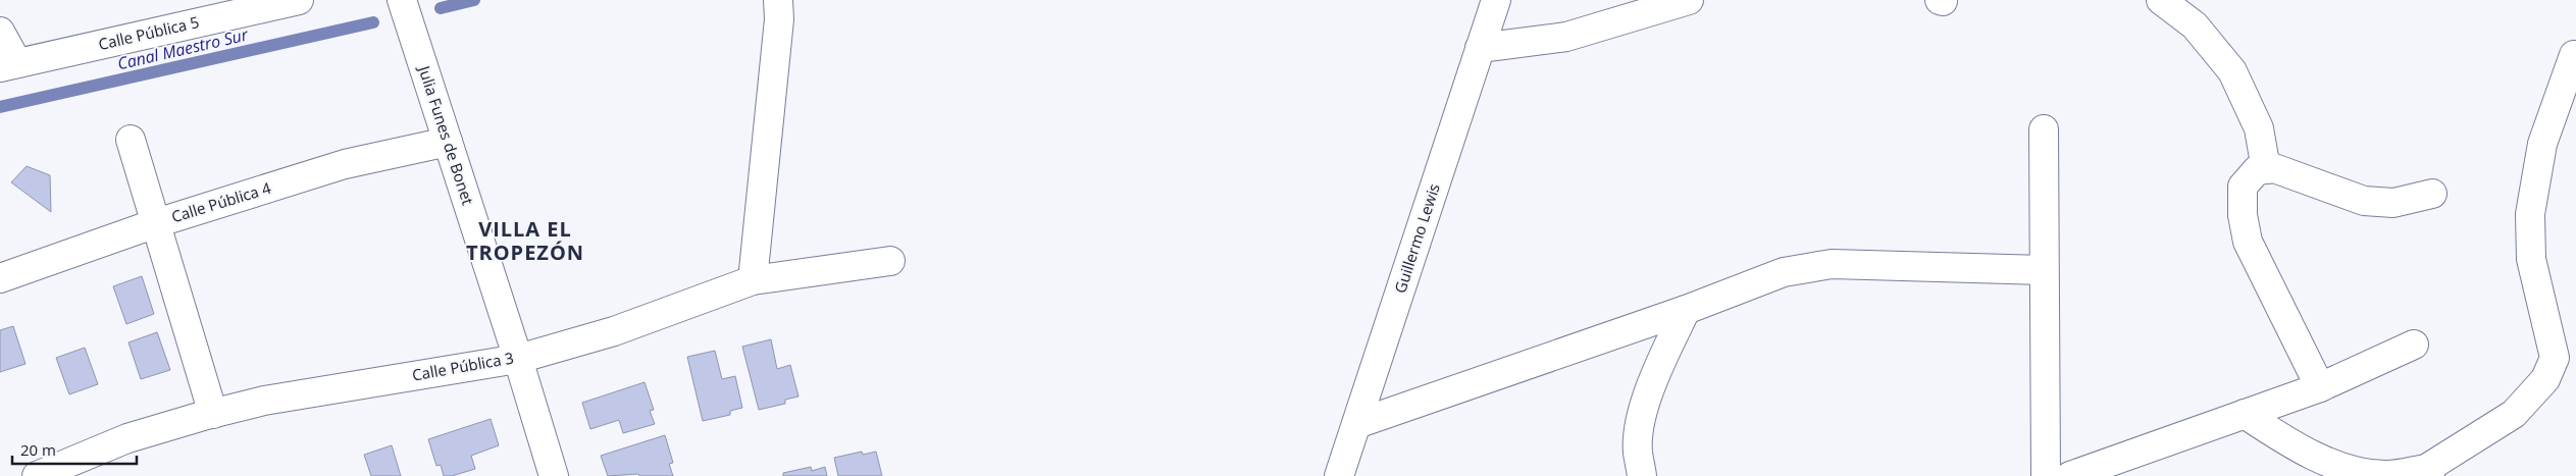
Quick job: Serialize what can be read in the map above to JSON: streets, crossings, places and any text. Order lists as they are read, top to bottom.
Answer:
{
  "streets": {
    "street": [
      "Calle Pública 5",
      "Julia Funes de Bonet",
      "Calle Pública 4",
      "Guillermo Lewis",
      "Calle Pública 3"
    ]
  },
  "crossings": [
    ["Julia Funes de Bonet", "Calle Pública 4"],
    ["Julia Funes de Bonet", "Calle Pública 3"]
  ],
  "districts": ["VILLA EL TROPEZÓN"],
  "water": ["Canal Maestro Sur"],
  "scale_bar": "20 m"
}
